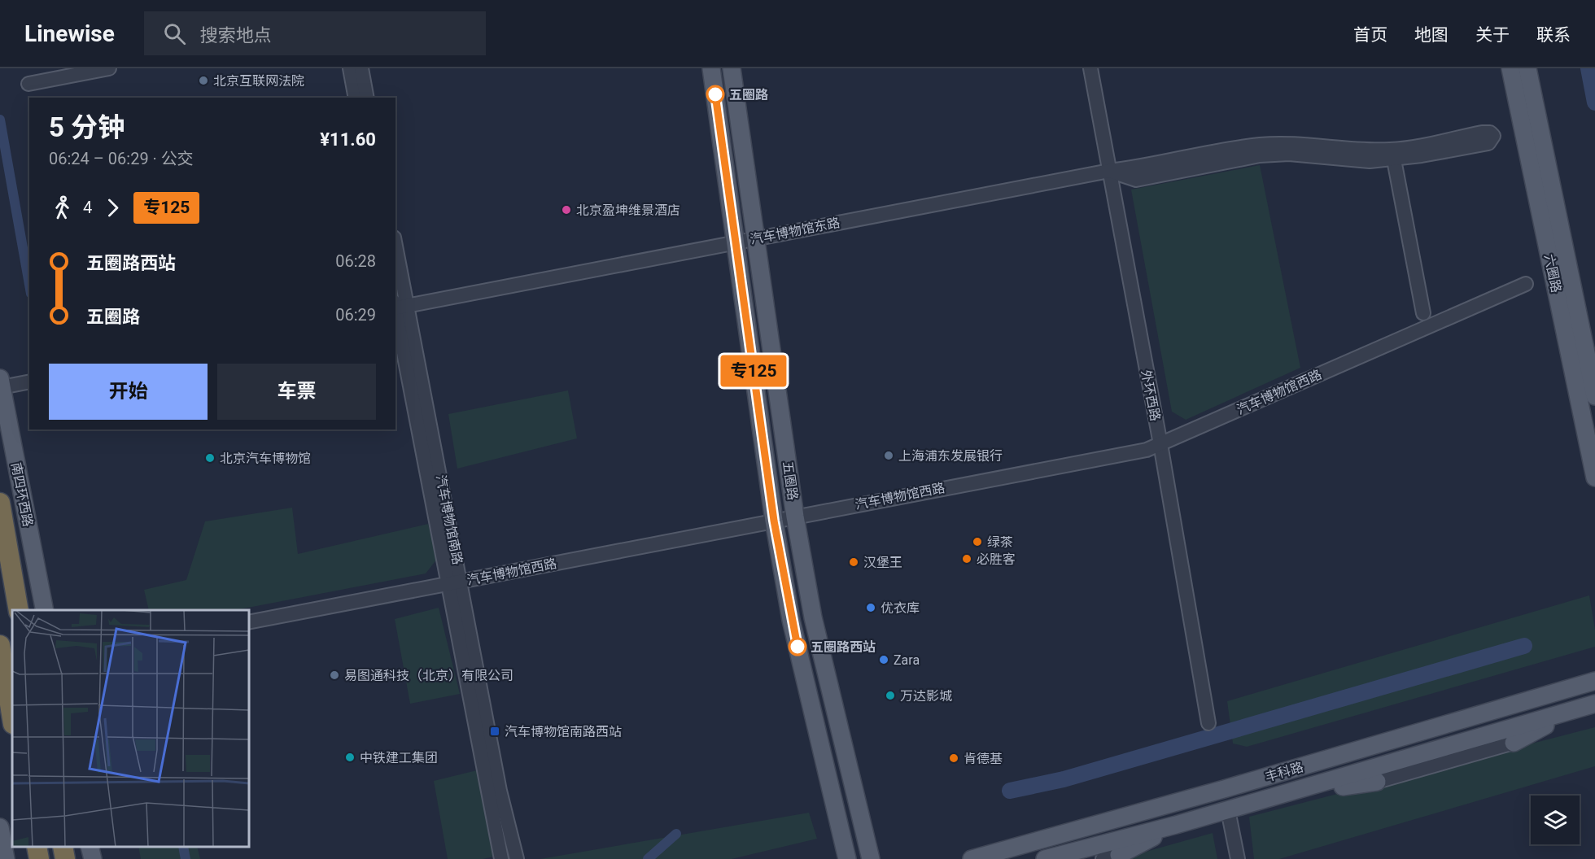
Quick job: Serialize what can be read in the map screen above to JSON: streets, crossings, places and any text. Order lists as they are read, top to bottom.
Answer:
{
  "streets": {
    "highway": ["南四环西路"],
    "main road": ["六圈路", "五圈路", "丰科路"],
    "street": [
      "汽车博物馆东路",
      "汽车博物馆西路",
      "外环西路",
      "汽车博物馆南路"
    ]
  },
  "crossings": [
    ["汽车博物馆东路", "外环西路"],
    ["汽车博物馆东路", "五圈路"],
    ["汽车博物馆东路", "汽车博物馆南路"],
    ["汽车博物馆西路", "外环西路"],
    ["汽车博物馆西路", "五圈路"],
    ["汽车博物馆西路", "汽车博物馆南路"]
  ],
  "places": {
    "other": [
      "北京互联网法院",
      "五圈路",
      "北京盈坤维景酒店",
      "上海浦东发展银行",
      "北京汽车博物馆",
      "绿茶",
      "必胜客",
      "汉堡王",
      "优衣库",
      "五圈路西站",
      "Zara",
      "易图通科技（北京）有限公司",
      "万达影城",
      "中铁建工集团",
      "肯德基"
    ],
    "transit": ["汽车博物馆南路西站"]
  },
  "lines": ["bus line 专125"],
  "page": {
    "header": "Linewise",
    "search": "搜索地点",
    "nav": [
      "首页",
      "地图",
      "关于",
      "联系"
    ],
    "on_map": "专125",
    "heading": ["5 分钟", "06:24 – 06:29 · 公交", "¥11.60"],
    "legs": ["4", "专125"],
    "list": [
      {
        "name": "五圈路西站",
        "value": "06:28"
      },
      {
        "name": "五圈路",
        "value": "06:29"
      }
    ],
    "buttons": ["开始", "车票"]
  }
}
